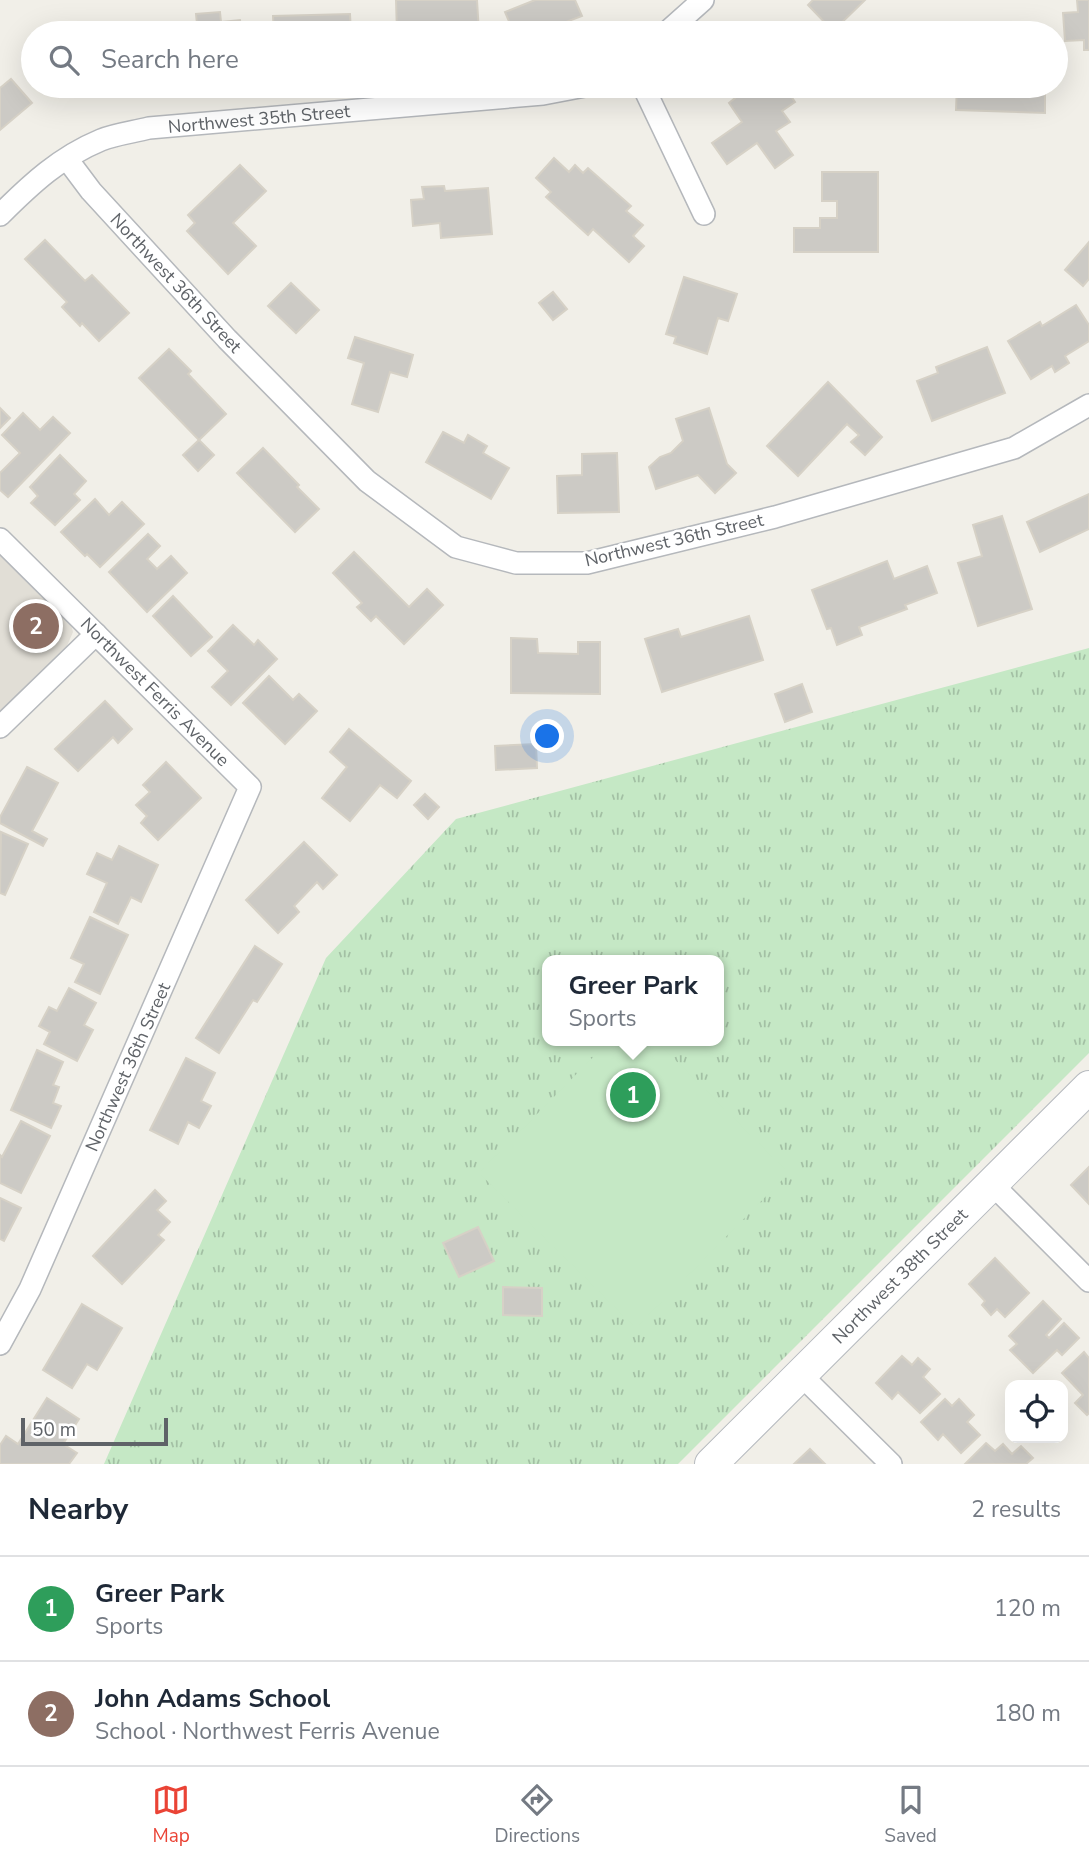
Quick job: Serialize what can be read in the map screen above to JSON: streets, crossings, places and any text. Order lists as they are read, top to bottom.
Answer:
{
  "streets": {
    "main road": ["Northwest 38th Street"],
    "street": ["Northwest 35th Street", "Northwest 36th Street", "Northwest Ferris Avenue"]
  },
  "crossings": [
    ["Northwest 35th Street", "Northwest 36th Street"],
    ["Northwest 36th Street", "Northwest Ferris Avenue"]
  ],
  "scale_bar": "50 m",
  "page": {
    "search": "Search here",
    "pins": ["2", "1"],
    "popup": ["Greer Park", "Sports"],
    "scale": "50 m",
    "heading": ["Nearby", "2 results"],
    "list": [
      {
        "mark": "1",
        "name": "Greer Park",
        "note": "Sports",
        "value": "120 m"
      },
      {
        "mark": "2",
        "name": "John Adams School",
        "note": "School · Northwest Ferris Avenue",
        "value": "180 m"
      }
    ],
    "nav": ["Map", "Directions", "Saved"]
  }
}
